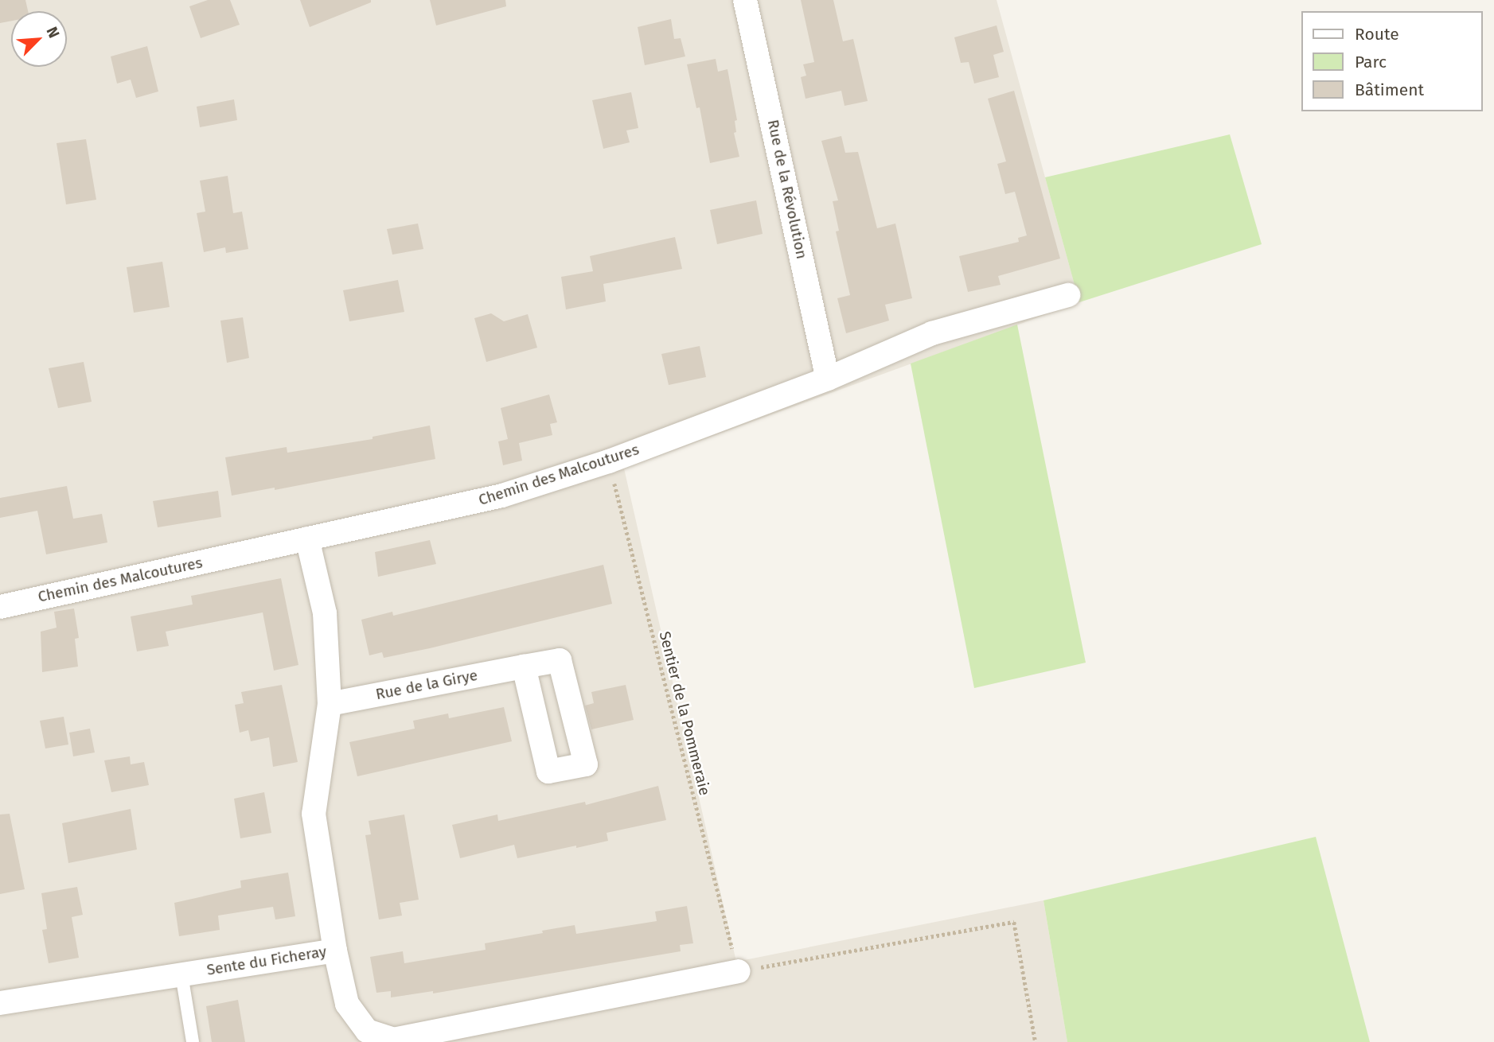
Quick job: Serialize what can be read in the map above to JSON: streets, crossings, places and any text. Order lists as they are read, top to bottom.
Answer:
{
  "streets": {
    "street": [
      "Rue de la Révolution",
      "Chemin des Malcoutures",
      "Rue de la Girye",
      "Sente du Ficheray"
    ],
    "path": ["Sentier de la Pommeraie"]
  },
  "crossings": [
    ["Rue de la Révolution", "Chemin des Malcoutures"],
    ["Chemin des Malcoutures", "Sentier de la Pommeraie"],
    ["Sentier de la Pommeraie", "Sente du Ficheray"]
  ],
  "legend": ["Route", "Parc", "Bâtiment"],
  "north": "top right"
}
